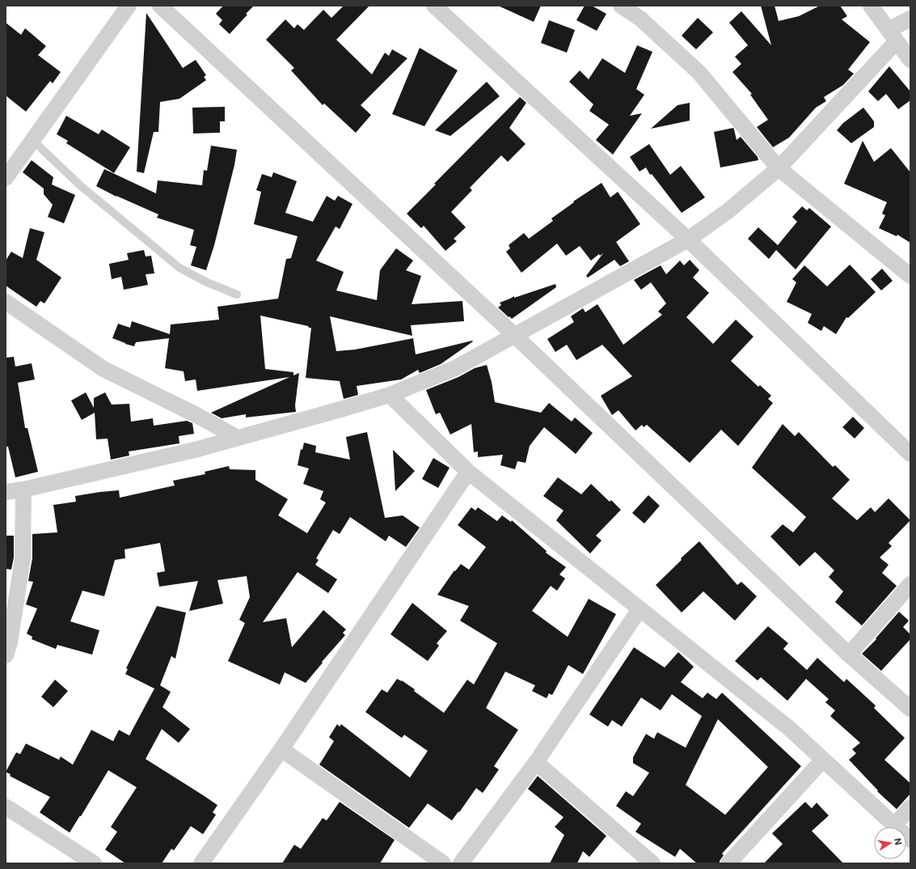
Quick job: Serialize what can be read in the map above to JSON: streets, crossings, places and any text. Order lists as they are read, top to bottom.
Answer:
{
  "north": "right"
}
